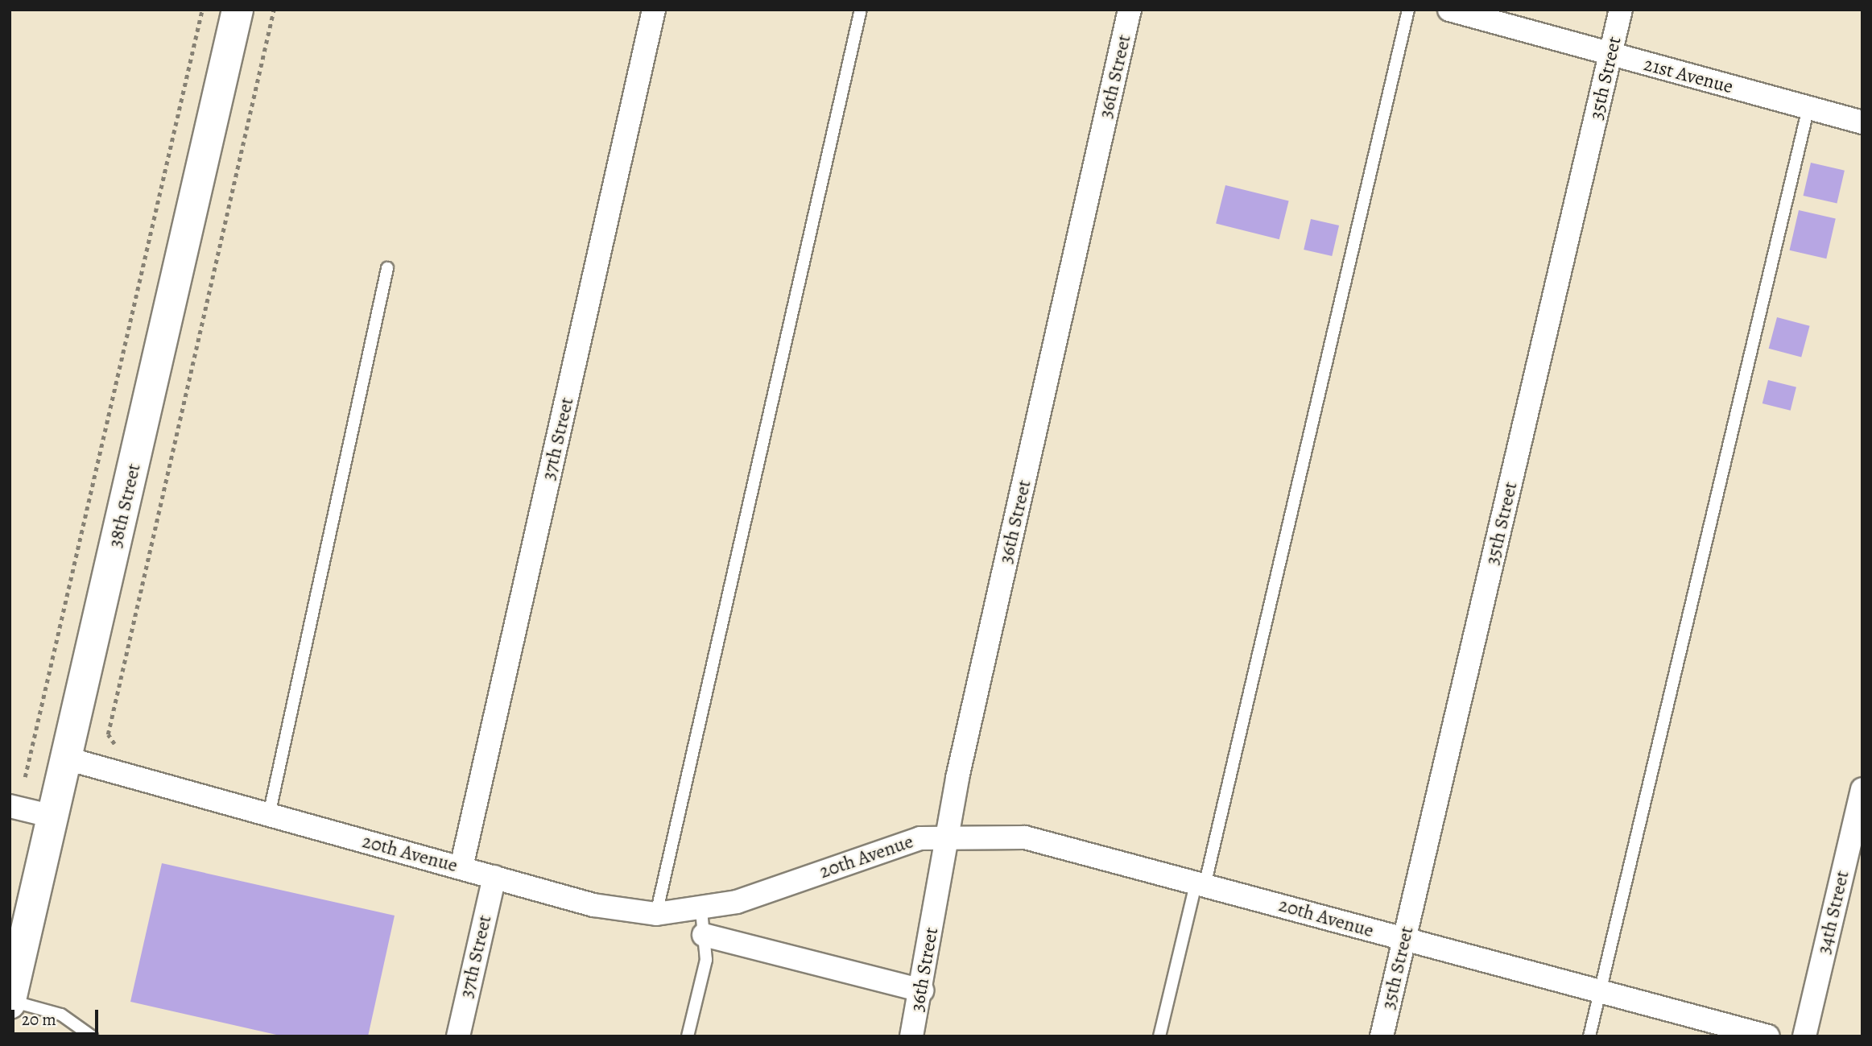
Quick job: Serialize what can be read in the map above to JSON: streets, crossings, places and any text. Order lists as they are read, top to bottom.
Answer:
{
  "streets": {
    "street": [
      "21st Avenue",
      "36th Street",
      "35th Street",
      "37th Street",
      "38th Street",
      "20th Avenue",
      "34th Street"
    ]
  },
  "crossings": [
    ["21st Avenue", "35th Street"],
    ["36th Street", "20th Avenue"],
    ["35th Street", "20th Avenue"],
    ["37th Street", "20th Avenue"],
    ["38th Street", "20th Avenue"]
  ],
  "scale_bar": "20 m"
}
